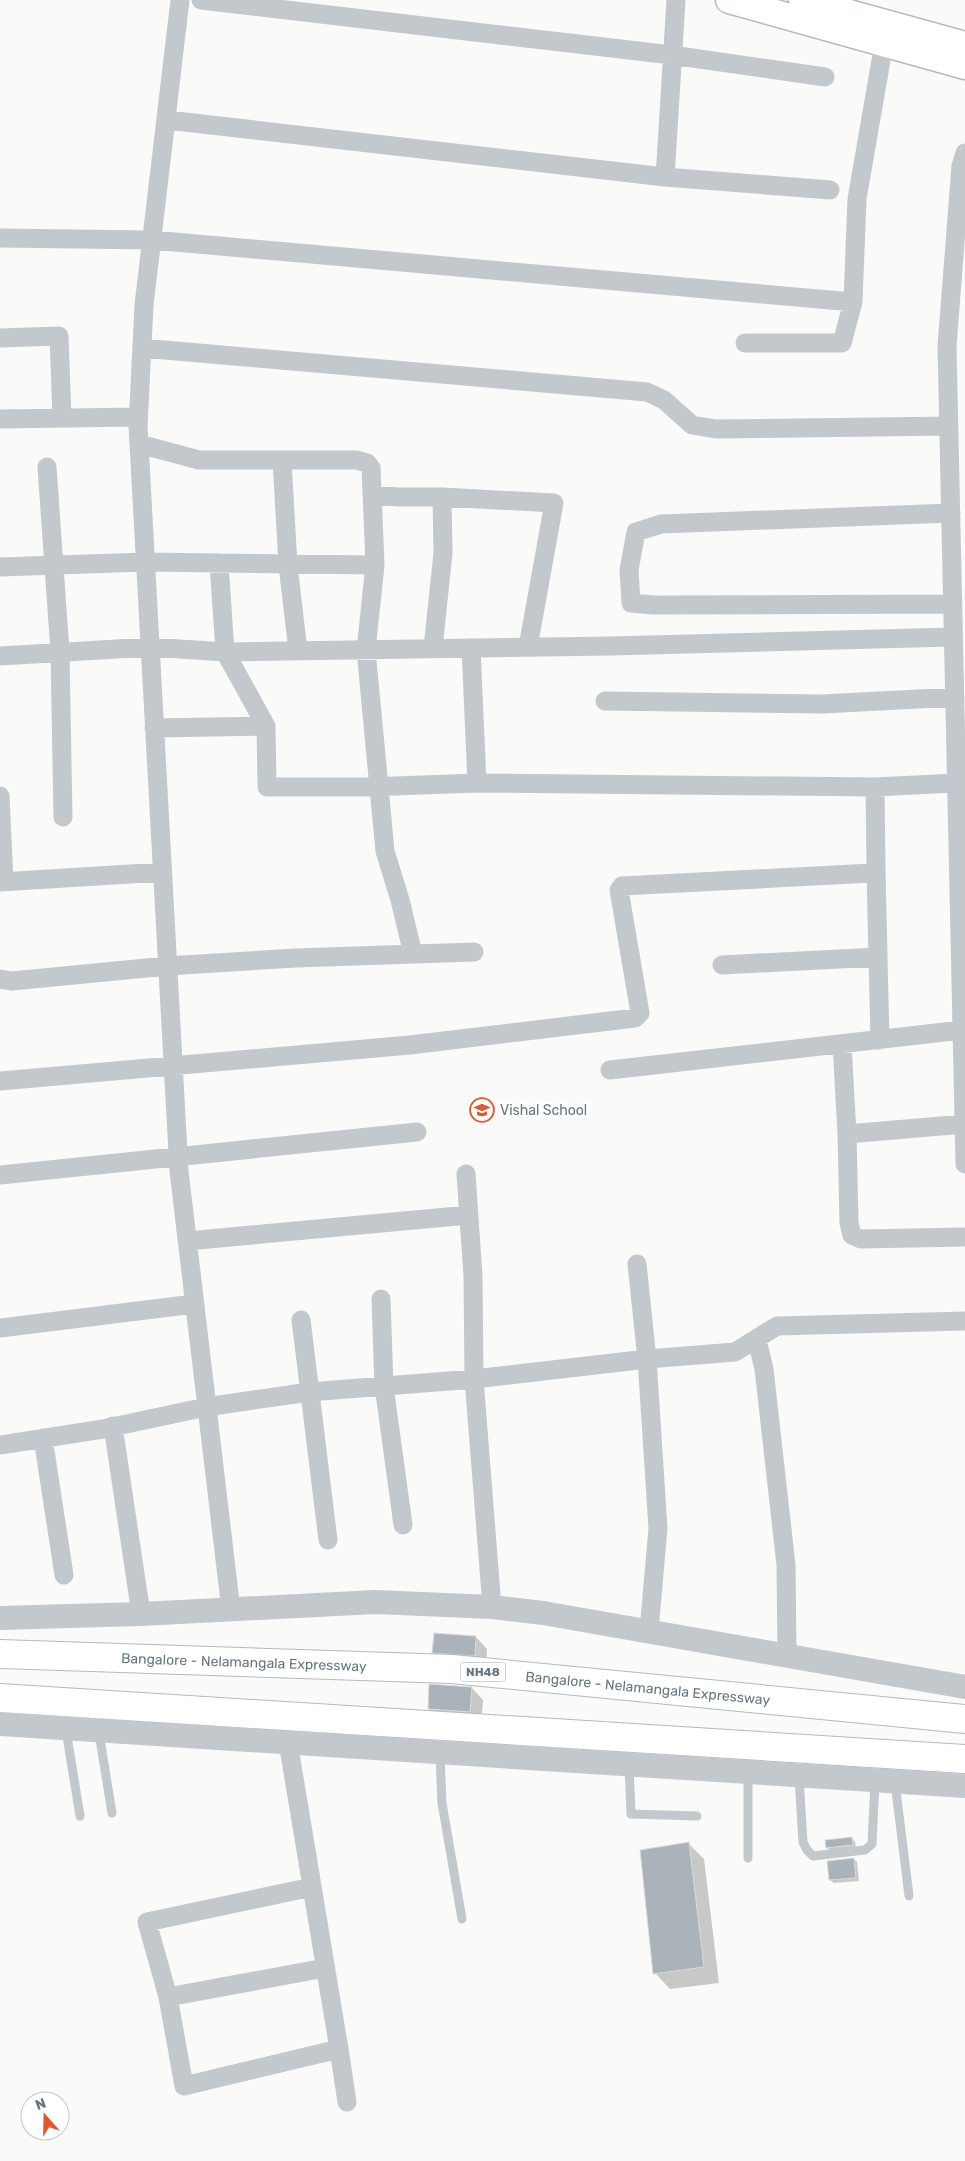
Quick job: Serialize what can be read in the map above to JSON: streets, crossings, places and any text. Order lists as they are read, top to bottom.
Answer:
{
  "streets": {
    "highway": ["Bangalore - Nelamangala Expressway", "NH48"]
  },
  "places": {
    "school or university": ["Vishal School"]
  },
  "north": "top"
}
